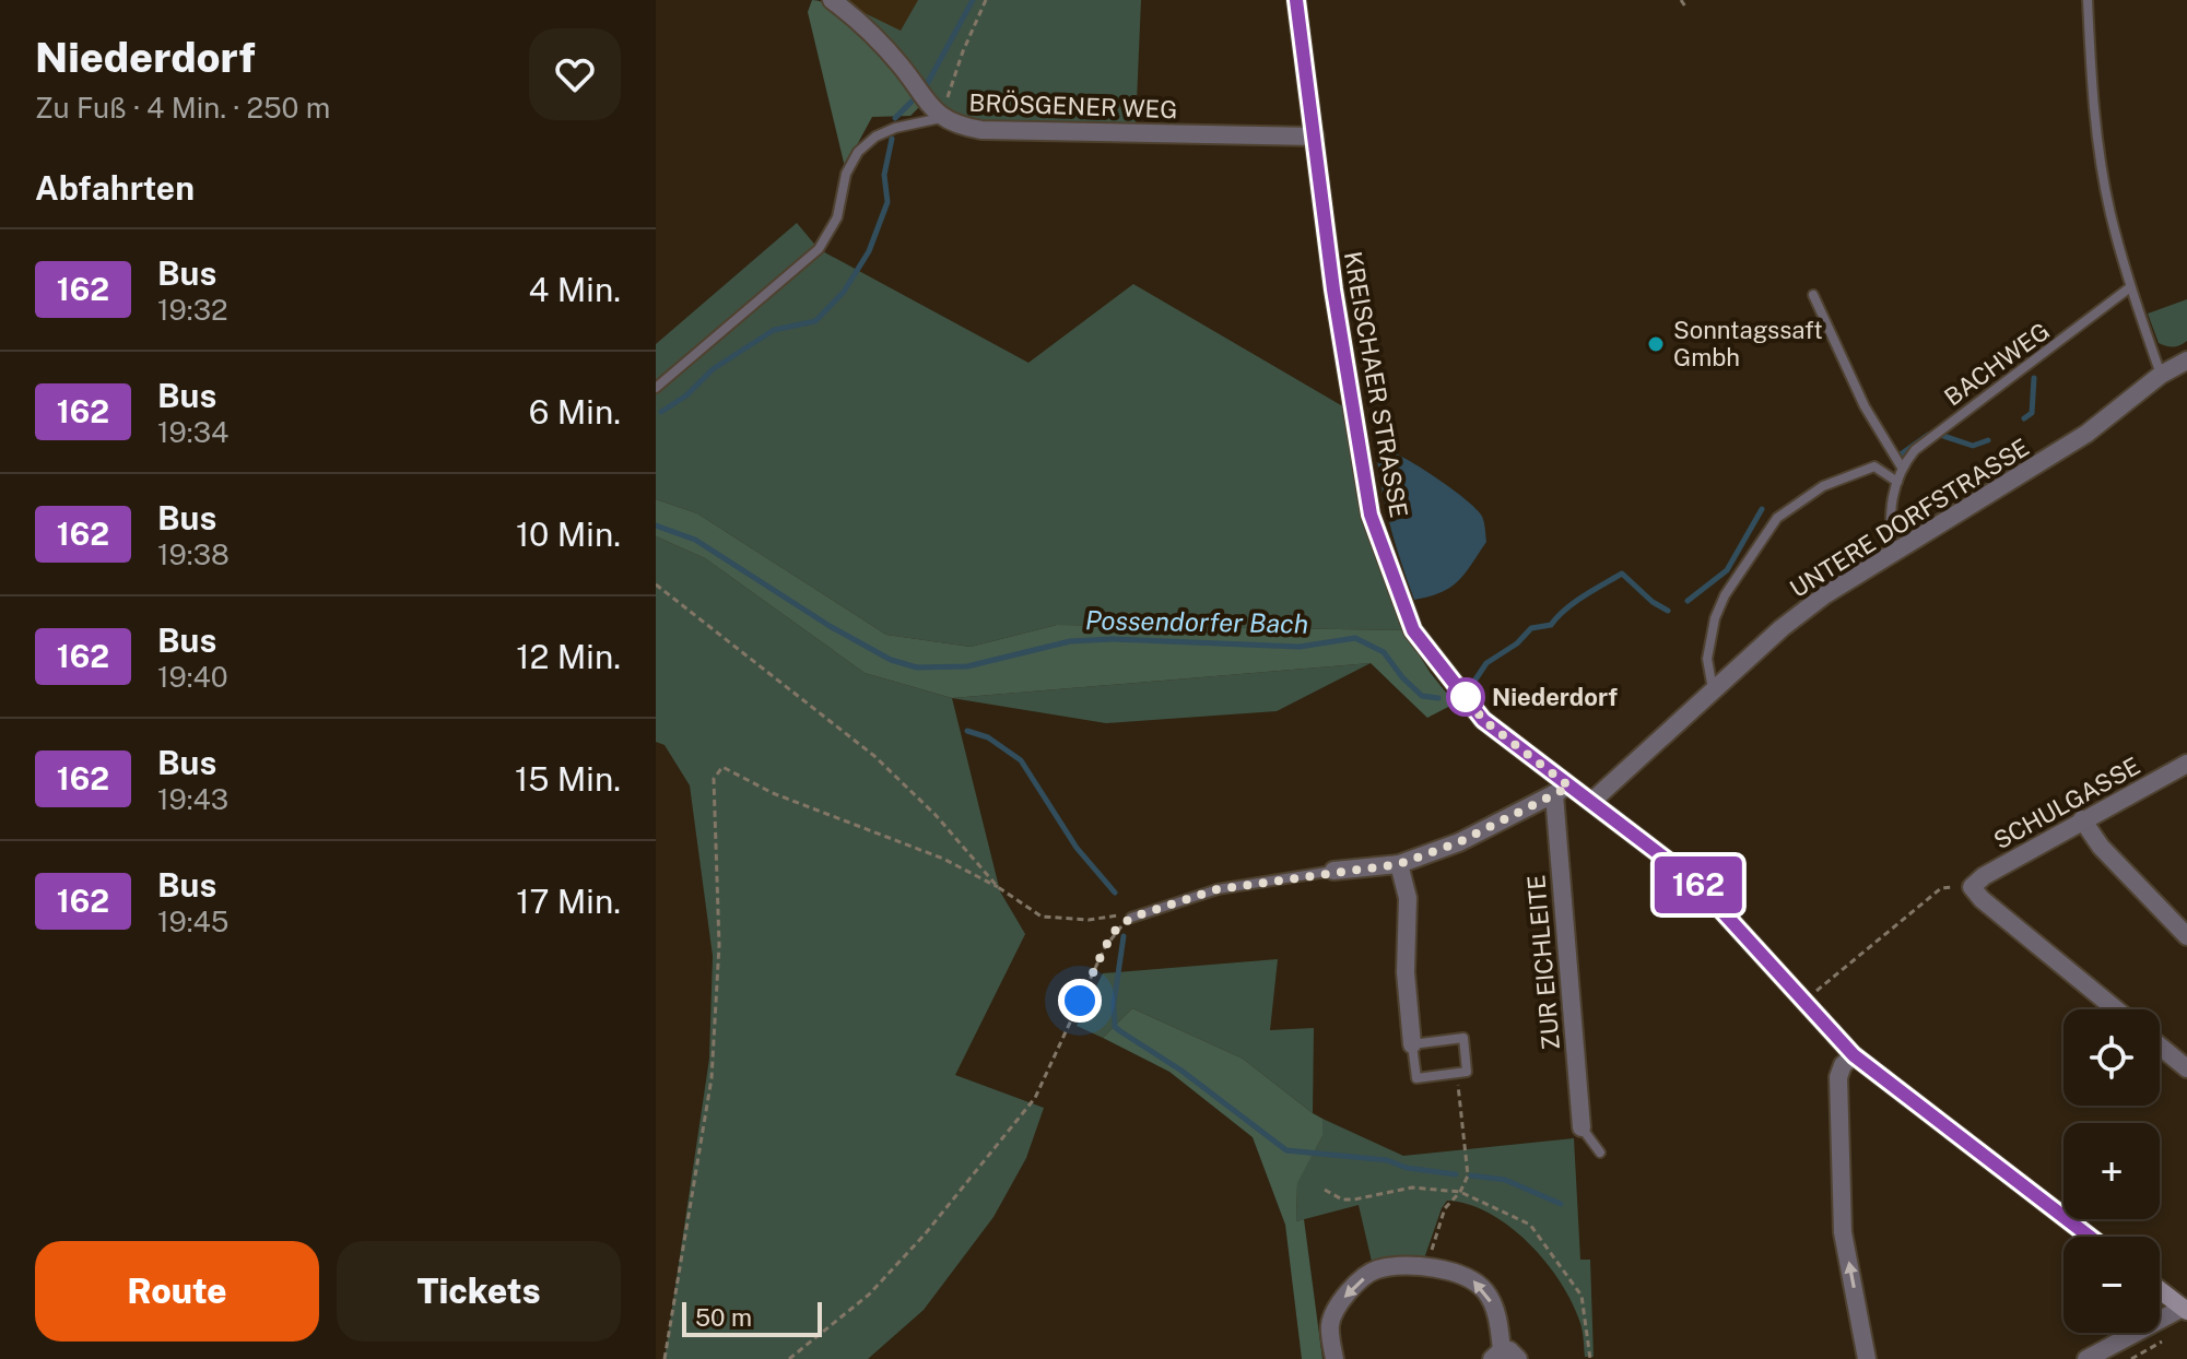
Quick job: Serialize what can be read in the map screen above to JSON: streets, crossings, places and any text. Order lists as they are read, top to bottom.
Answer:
{
  "streets": {
    "main road": ["KREISCHAER STRASSE"],
    "street": [
      "BRÖSGENER WEG",
      "UNTERE DORFSTRASSE",
      "SCHULGASSE",
      "ZUR EICHLEITE"
    ],
    "lane": ["BACHWEG"]
  },
  "crossings": [
    ["BRÖSGENER WEG", "KREISCHAER STRASSE"],
    ["BACHWEG", "UNTERE DORFSTRASSE"],
    ["KREISCHAER STRASSE", "UNTERE DORFSTRASSE"],
    ["KREISCHAER STRASSE", "ZUR EICHLEITE"]
  ],
  "water": ["Possendorfer Bach"],
  "places": ["Sonntagssaft Gmbh", "Niederdorf"],
  "lines": ["bus line 162"],
  "scale_bar": "50 m",
  "page": {
    "heading": [
      ["Niederdorf", "Zu Fuß · 4 Min. · 250 m"],
      "Abfahrten"
    ],
    "on_map": "162",
    "list": [
      {
        "mark": "162",
        "name": "Bus",
        "note": "19:32",
        "value": "4 Min."
      },
      {
        "mark": "162",
        "name": "Bus",
        "note": "19:34",
        "value": "6 Min."
      },
      {
        "mark": "162",
        "name": "Bus",
        "note": "19:38",
        "value": "10 Min."
      },
      {
        "mark": "162",
        "name": "Bus",
        "note": "19:40",
        "value": "12 Min."
      },
      {
        "mark": "162",
        "name": "Bus",
        "note": "19:43",
        "value": "15 Min."
      },
      {
        "mark": "162",
        "name": "Bus",
        "note": "19:45",
        "value": "17 Min."
      }
    ],
    "map_buttons": ["+", "−"],
    "buttons": ["Route", "Tickets"],
    "scale": "50 m"
  }
}
